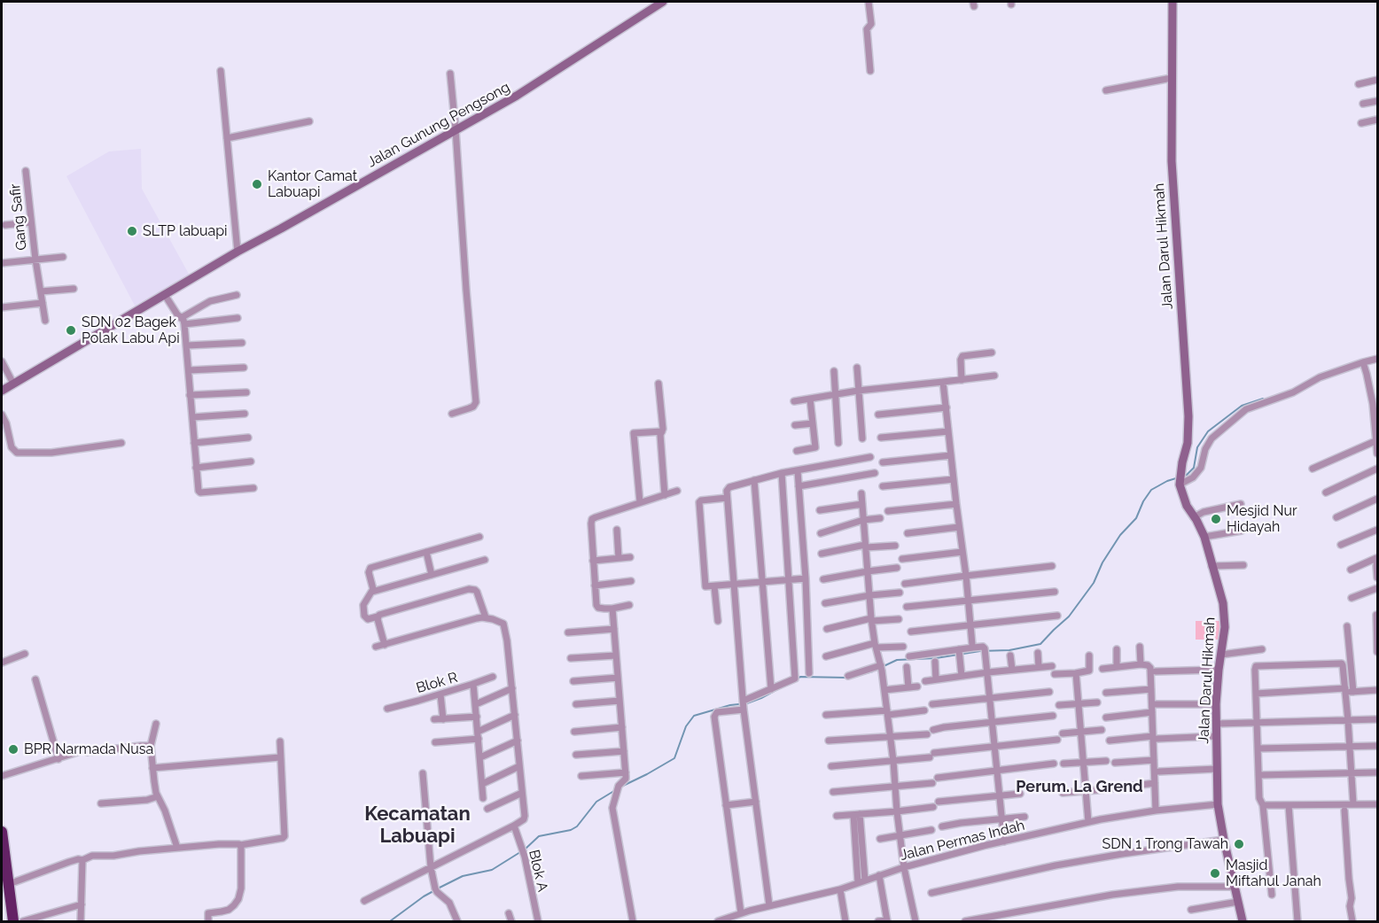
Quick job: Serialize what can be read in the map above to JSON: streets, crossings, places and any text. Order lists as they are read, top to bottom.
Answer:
{
  "streets": {
    "street": [
      "Jalan Gunung Pengsong",
      "Gang Safir",
      "Jalan Darul Hikmah",
      "Blok R",
      "Jalan Permas Indah",
      "Blok A"
    ]
  },
  "crossings": [
    ["Jalan Darul Hikmah", "Jalan Permas Indah"]
  ],
  "districts": ["Perum. La Grend", "Kecamatan Labuapi"],
  "places": [
    "Kantor Camat Labuapi",
    "SLTP labuapi",
    "SDN 02 Bagek Polak Labu Api",
    "Mesjid Nur Hidayah",
    "BPR Narmada Nusa",
    "SDN 1 Trong Tawah",
    "Masjid Miftahul Janah"
  ]
}
